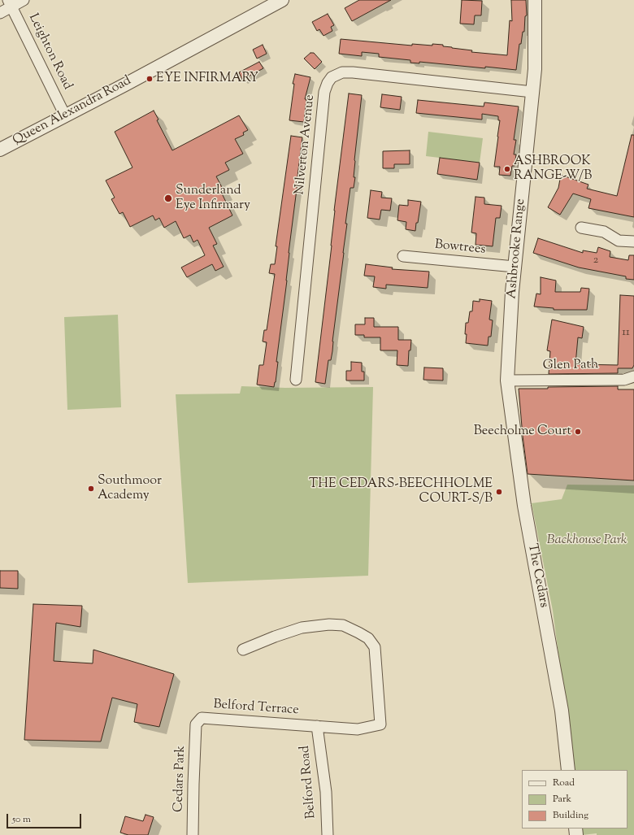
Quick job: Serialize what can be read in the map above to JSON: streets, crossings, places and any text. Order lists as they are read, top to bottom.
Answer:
{
  "streets": {
    "street": [
      "Leighton Road",
      "Queen Alexandra Road",
      "Nilverton Avenue",
      "Bowtrees",
      "Ashbrooke Range",
      "Glen Path",
      "The Cedars",
      "Belford Terrace",
      "Cedars Park",
      "Belford Road"
    ]
  },
  "crossings": [
    ["Leighton Road", "Queen Alexandra Road"],
    ["Nilverton Avenue", "Ashbrooke Range"],
    ["Bowtrees", "Ashbrooke Range"],
    ["Ashbrooke Range", "Glen Path"],
    ["Ashbrooke Range", "The Cedars"],
    ["Glen Path", "The Cedars"],
    ["Belford Terrace", "Cedars Park"],
    ["Belford Terrace", "Belford Road"]
  ],
  "parks": ["Backhouse Park"],
  "places": [
    "EYE INFIRMARY",
    "ASHBROOK RANGE-W/B",
    "Sunderland Eye Infirmary",
    "Beecholme Court",
    "Southmoor Academy",
    "THE CEDARS-BEECHHOLME COURT-S/B"
  ],
  "house_numbers": ["2", "11"],
  "legend": ["Road", "Park", "Building"],
  "scale_bar": "50 m"
}
